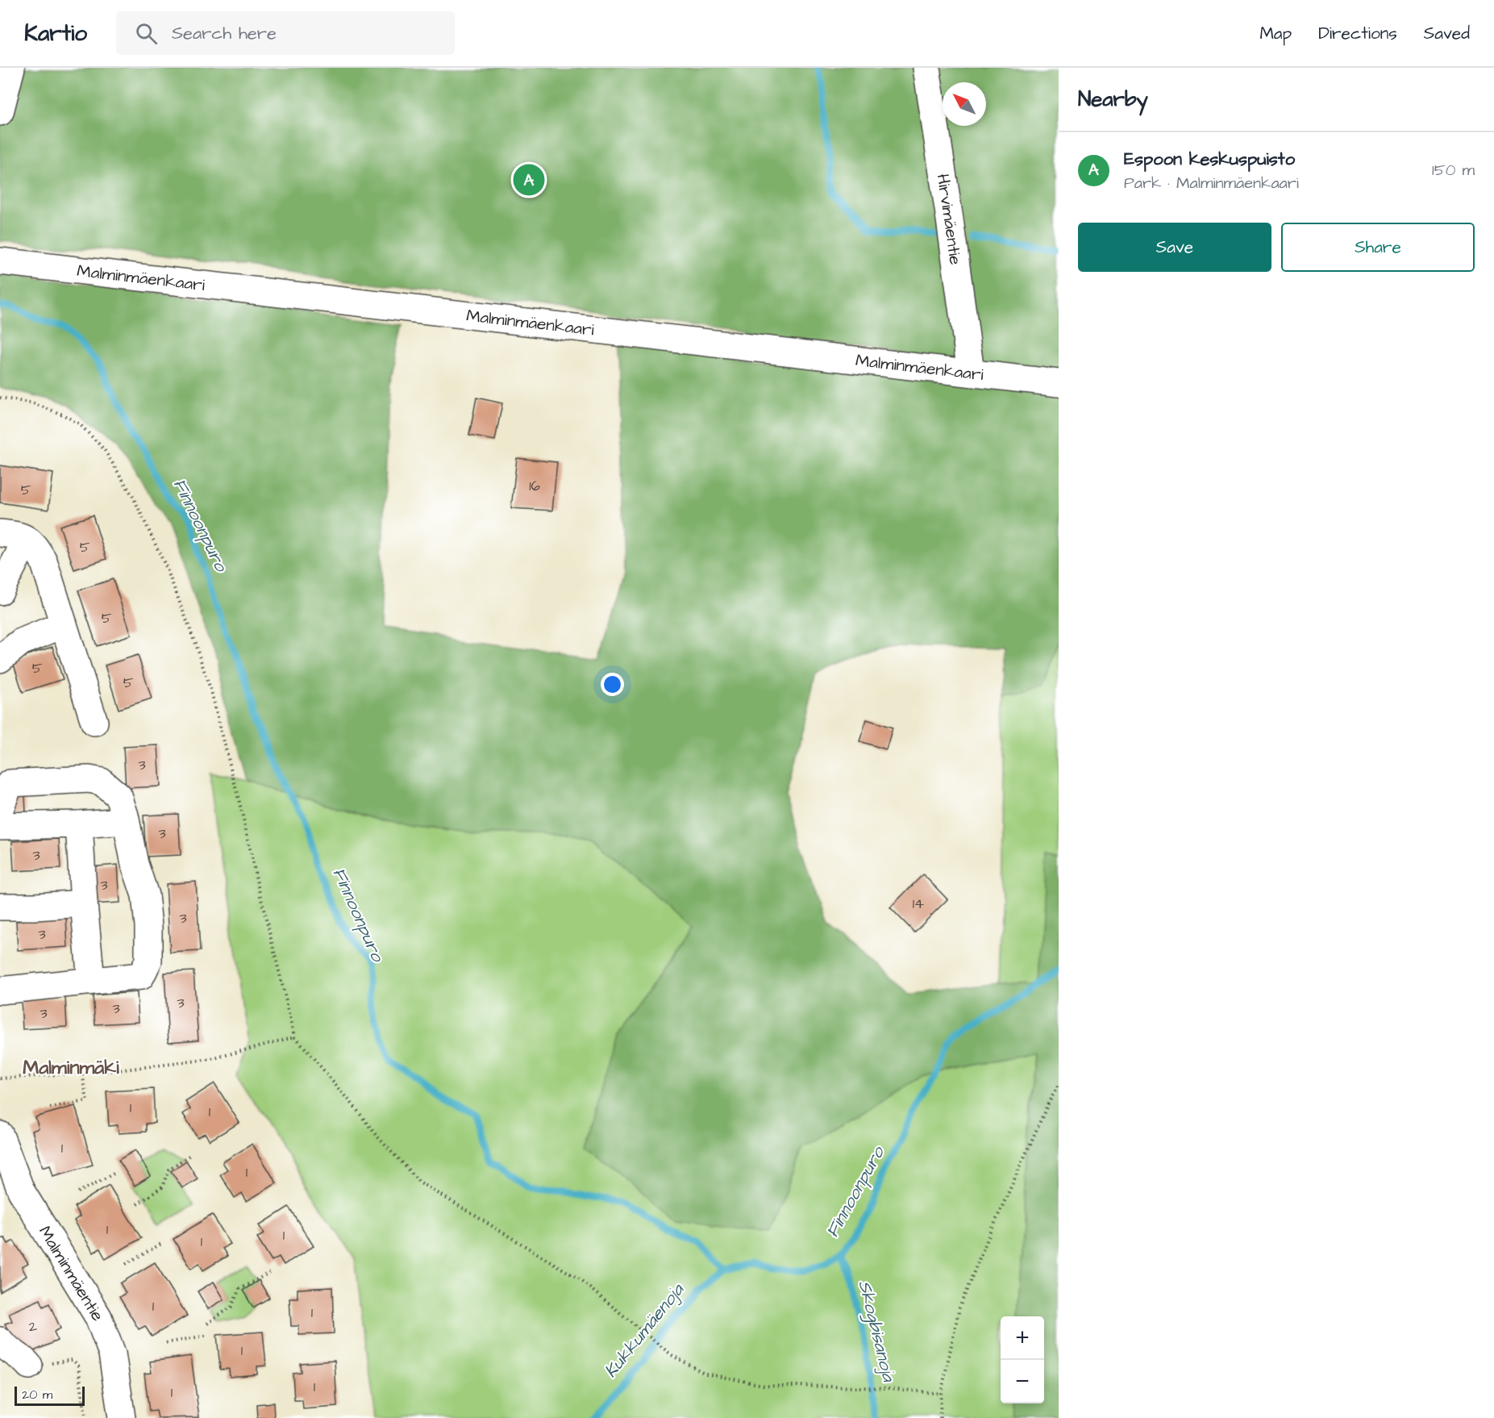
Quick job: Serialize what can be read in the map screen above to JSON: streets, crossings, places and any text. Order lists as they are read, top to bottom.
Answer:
{
  "streets": {
    "street": ["Hirvimäentie", "Malminmäenkaari", "Malminmäentie"]
  },
  "crossings": [
    ["Hirvimäentie", "Malminmäenkaari"]
  ],
  "districts": ["Malminmäki"],
  "water": ["Finnoonpuro", "Kukkumäenoja", "Skogbisanoja"],
  "house_numbers": [
    "16",
    "5",
    "5",
    "5",
    "5",
    "5",
    "3",
    "3",
    "3",
    "3",
    "14",
    "3",
    "3",
    "3",
    "3",
    "3",
    "1",
    "1",
    "1",
    "1",
    "1",
    "1",
    "1",
    "1",
    "1",
    "2",
    "1",
    "1",
    "1"
  ],
  "scale_bar": "20 m",
  "north": "top left",
  "page": {
    "header": "Kartio",
    "search": "Search here",
    "nav": ["Map", "Directions", "Saved"],
    "heading": "Nearby",
    "list": [
      {
        "mark": "A",
        "name": "Espoon keskuspuisto",
        "note": "Park · Malminmäenkaari",
        "value": "150 m"
      }
    ],
    "pins": "A",
    "buttons": ["Save", "Share"],
    "map_buttons": ["+", "−"],
    "scale": "20 m"
  }
}
